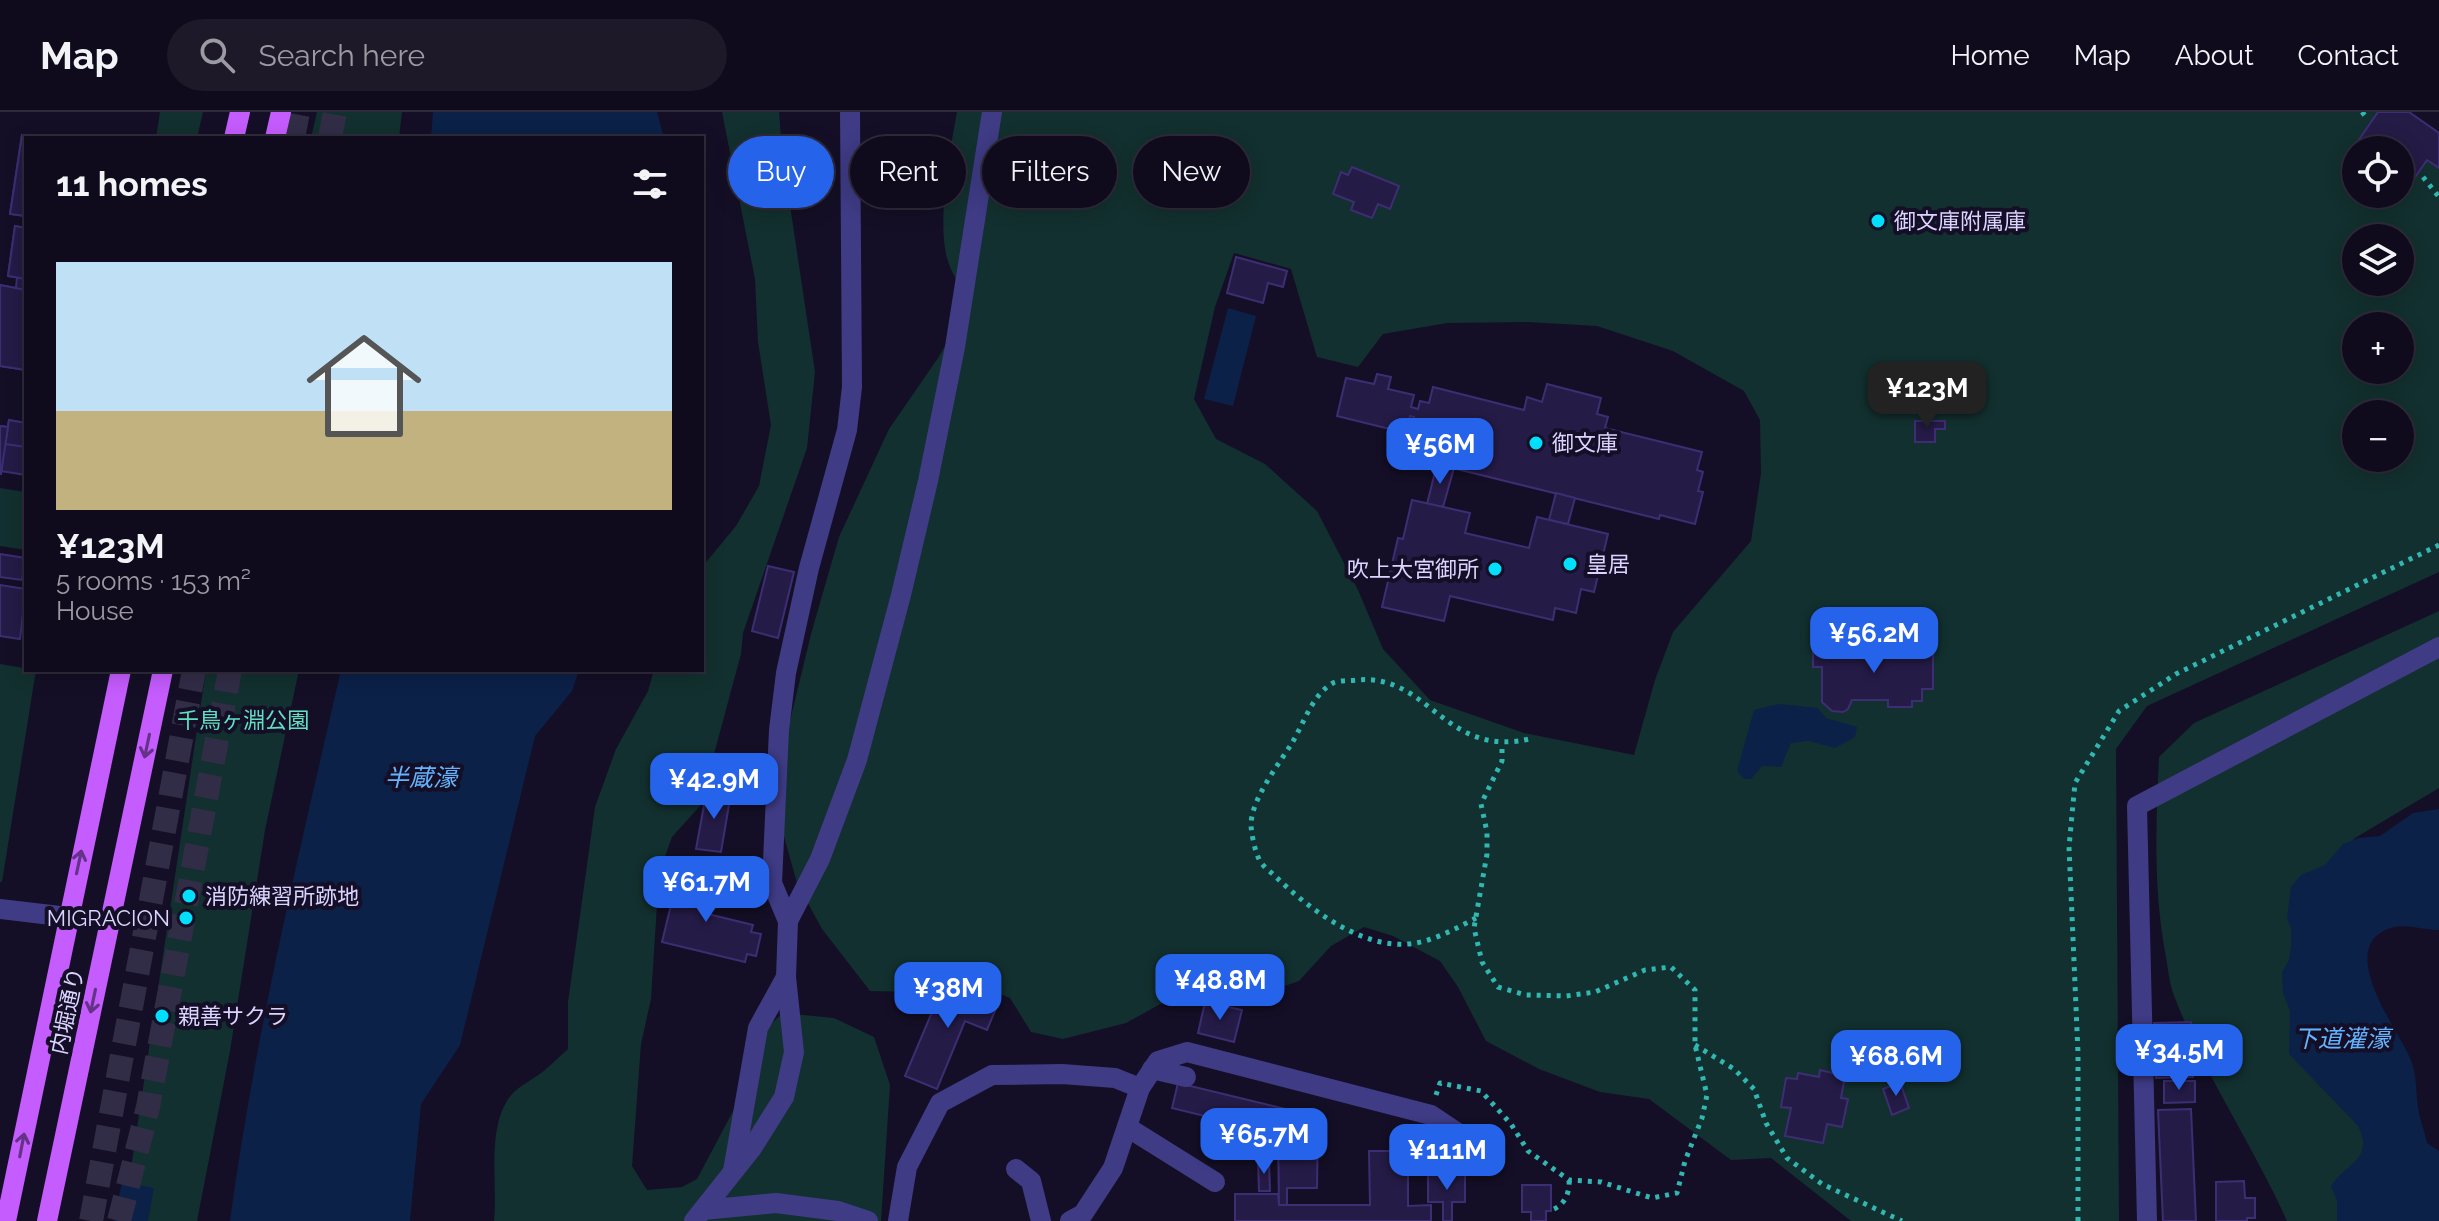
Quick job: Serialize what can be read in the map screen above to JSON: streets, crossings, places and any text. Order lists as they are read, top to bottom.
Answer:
{
  "streets": {
    "main road": ["内堀通り"]
  },
  "water": ["半蔵濠", "下道灌濠"],
  "parks": ["千鳥ヶ淵公園"],
  "places": [
    "御文庫附属庫",
    "御文庫",
    "皇居",
    "吹上大宮御所",
    "消防練習所跡地",
    "MIGRACION",
    "親善サクラ"
  ],
  "page": {
    "header": "Map",
    "search": "Search here",
    "nav": [
      "Home",
      "Map",
      "About",
      "Contact"
    ],
    "map_buttons": ["+", "−"],
    "chip": [
      "Buy",
      "Rent",
      "Filters",
      "New"
    ],
    "heading": "11 homes",
    "list": [
      {
        "name": "¥123M",
        "note": "5 rooms · 153 m² · House"
      }
    ],
    "price": [
      "¥123M",
      "¥56M",
      "¥56.2M",
      "¥42.9M",
      "¥61.7M",
      "¥48.8M",
      "¥38M",
      "¥34.5M",
      "¥68.6M",
      "¥65.7M",
      "¥111M"
    ]
  }
}
